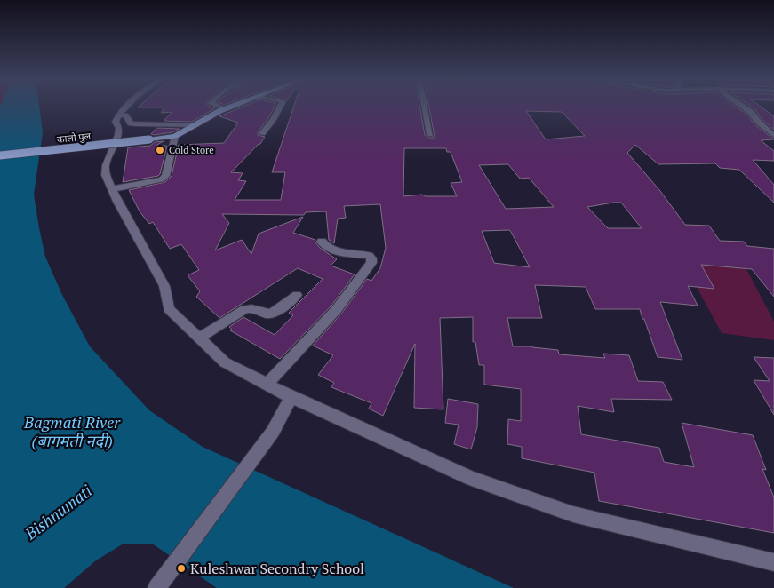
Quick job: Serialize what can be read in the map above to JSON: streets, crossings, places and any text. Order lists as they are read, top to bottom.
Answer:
{
  "streets": {
    "main road": ["कालो पुल"]
  },
  "water": ["Bagmati River (बागमती नदी)", "Bishnumati"],
  "places": ["Cold Store", "Kuleshwar Secondry School"]
}
